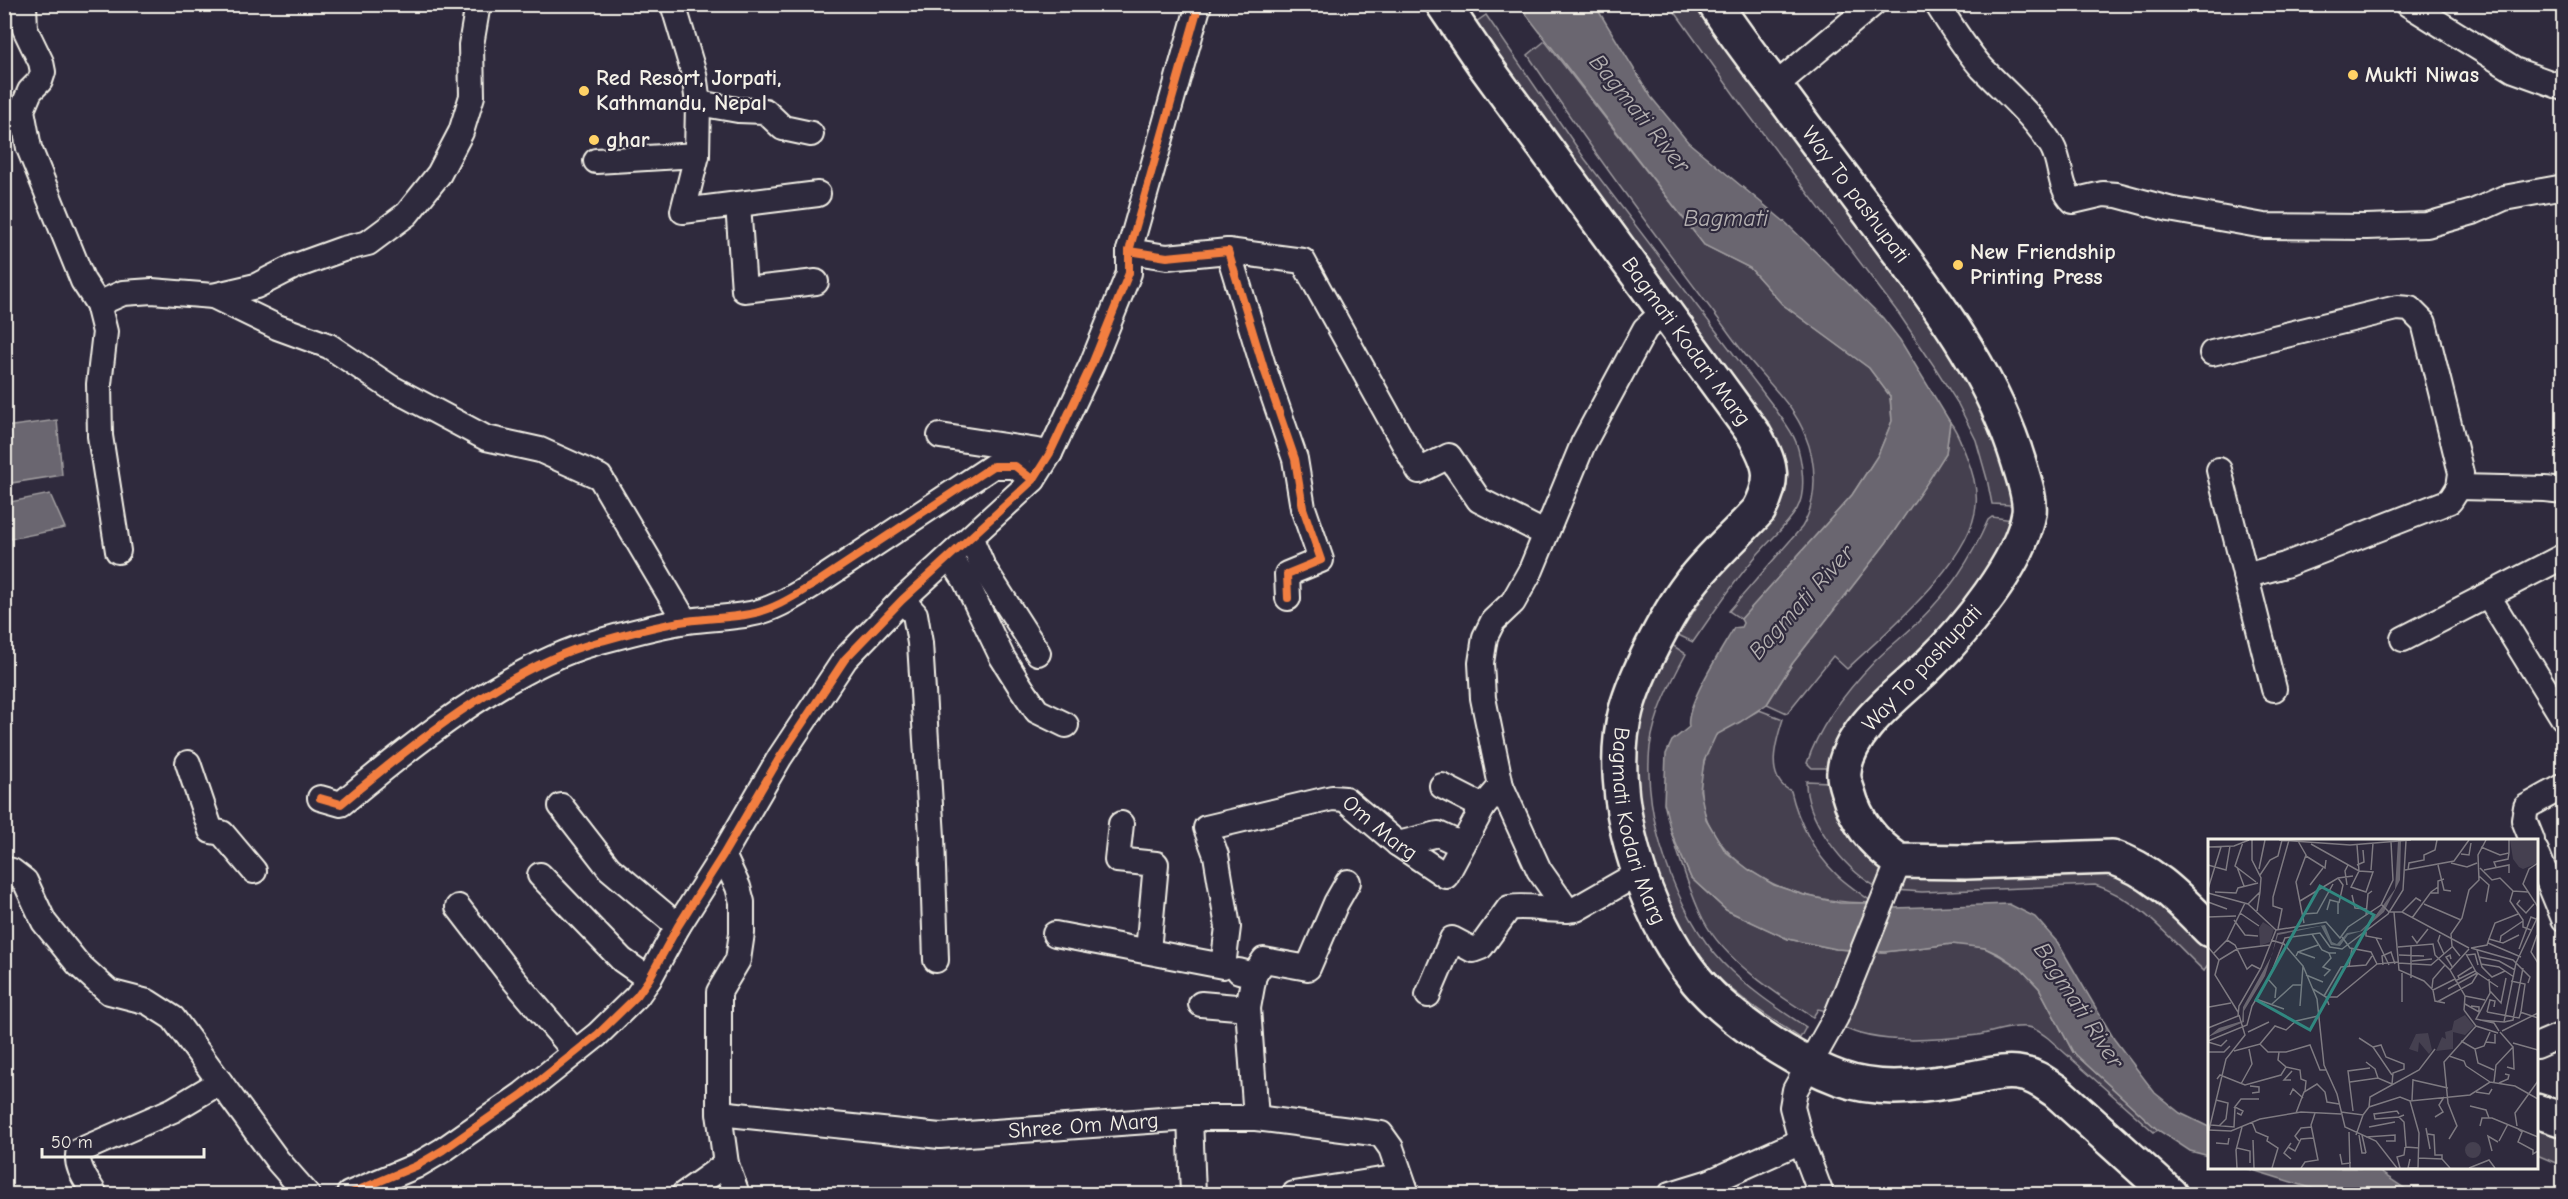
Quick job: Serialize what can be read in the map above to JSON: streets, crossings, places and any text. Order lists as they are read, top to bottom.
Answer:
{
  "streets": {
    "main road": ["Way To pashupati", "Bagmati Kodari Marg"],
    "street": ["Om Marg", "Shree Om Marg"]
  },
  "water": ["Bagmati River", "Bagmati"],
  "places": [
    "Mukti Niwas",
    "Red Resort, Jorpati, Kathmandu, Nepal",
    "ghar",
    "New Friendship Printing Press"
  ],
  "scale_bar": "50 m"
}
